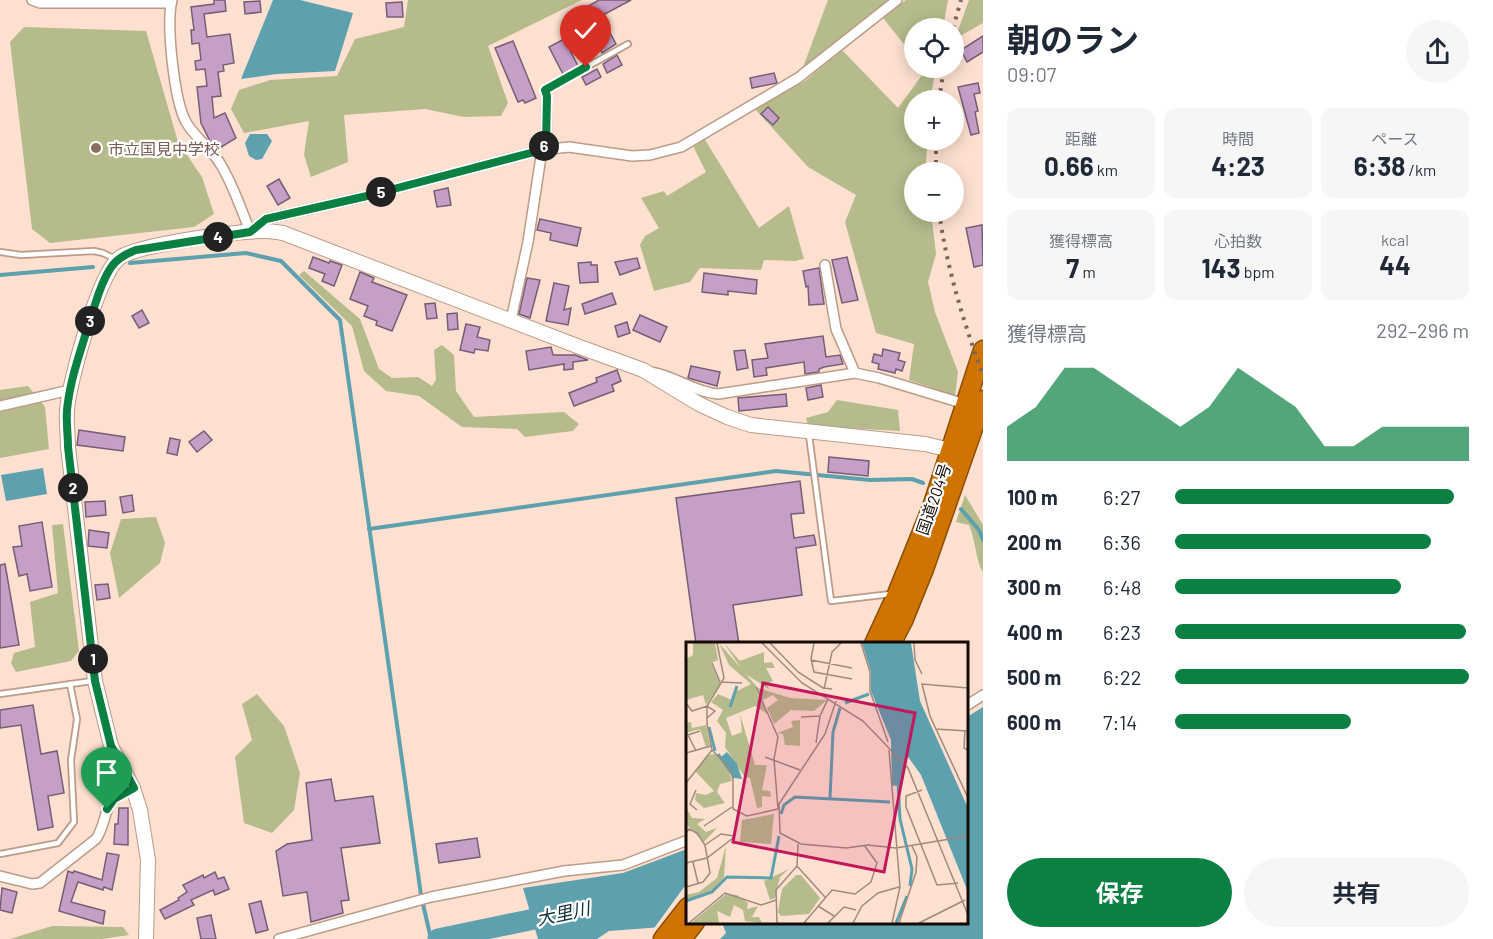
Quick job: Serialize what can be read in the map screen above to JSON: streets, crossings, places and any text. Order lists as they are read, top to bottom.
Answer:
{
  "streets": {
    "highway": ["国道204号"]
  },
  "water": ["大里川"],
  "places": ["市立国見中学校"],
  "page": {
    "heading": ["朝のラン", "09:07"],
    "map_buttons": ["+", "−"],
    "stats": [
      ["距離", "0.66 km"],
      ["時間", "4:23"],
      ["ペース", "6:38 /km"],
      ["獲得標高", "7 m"],
      ["心拍数", "143 bpm"],
      ["kcal", "44"]
    ],
    "pins": [
      "6",
      "5",
      "4",
      "3",
      "2",
      "1"
    ],
    "chart": ["獲得標高", "292–296 m"],
    "list": [
      {
        "name": "100 m",
        "note": "6:27"
      },
      {
        "name": "200 m",
        "note": "6:36"
      },
      {
        "name": "300 m",
        "note": "6:48"
      },
      {
        "name": "400 m",
        "note": "6:23"
      },
      {
        "name": "500 m",
        "note": "6:22"
      },
      {
        "name": "600 m",
        "note": "7:14"
      }
    ],
    "buttons": ["保存", "共有"]
  }
}
